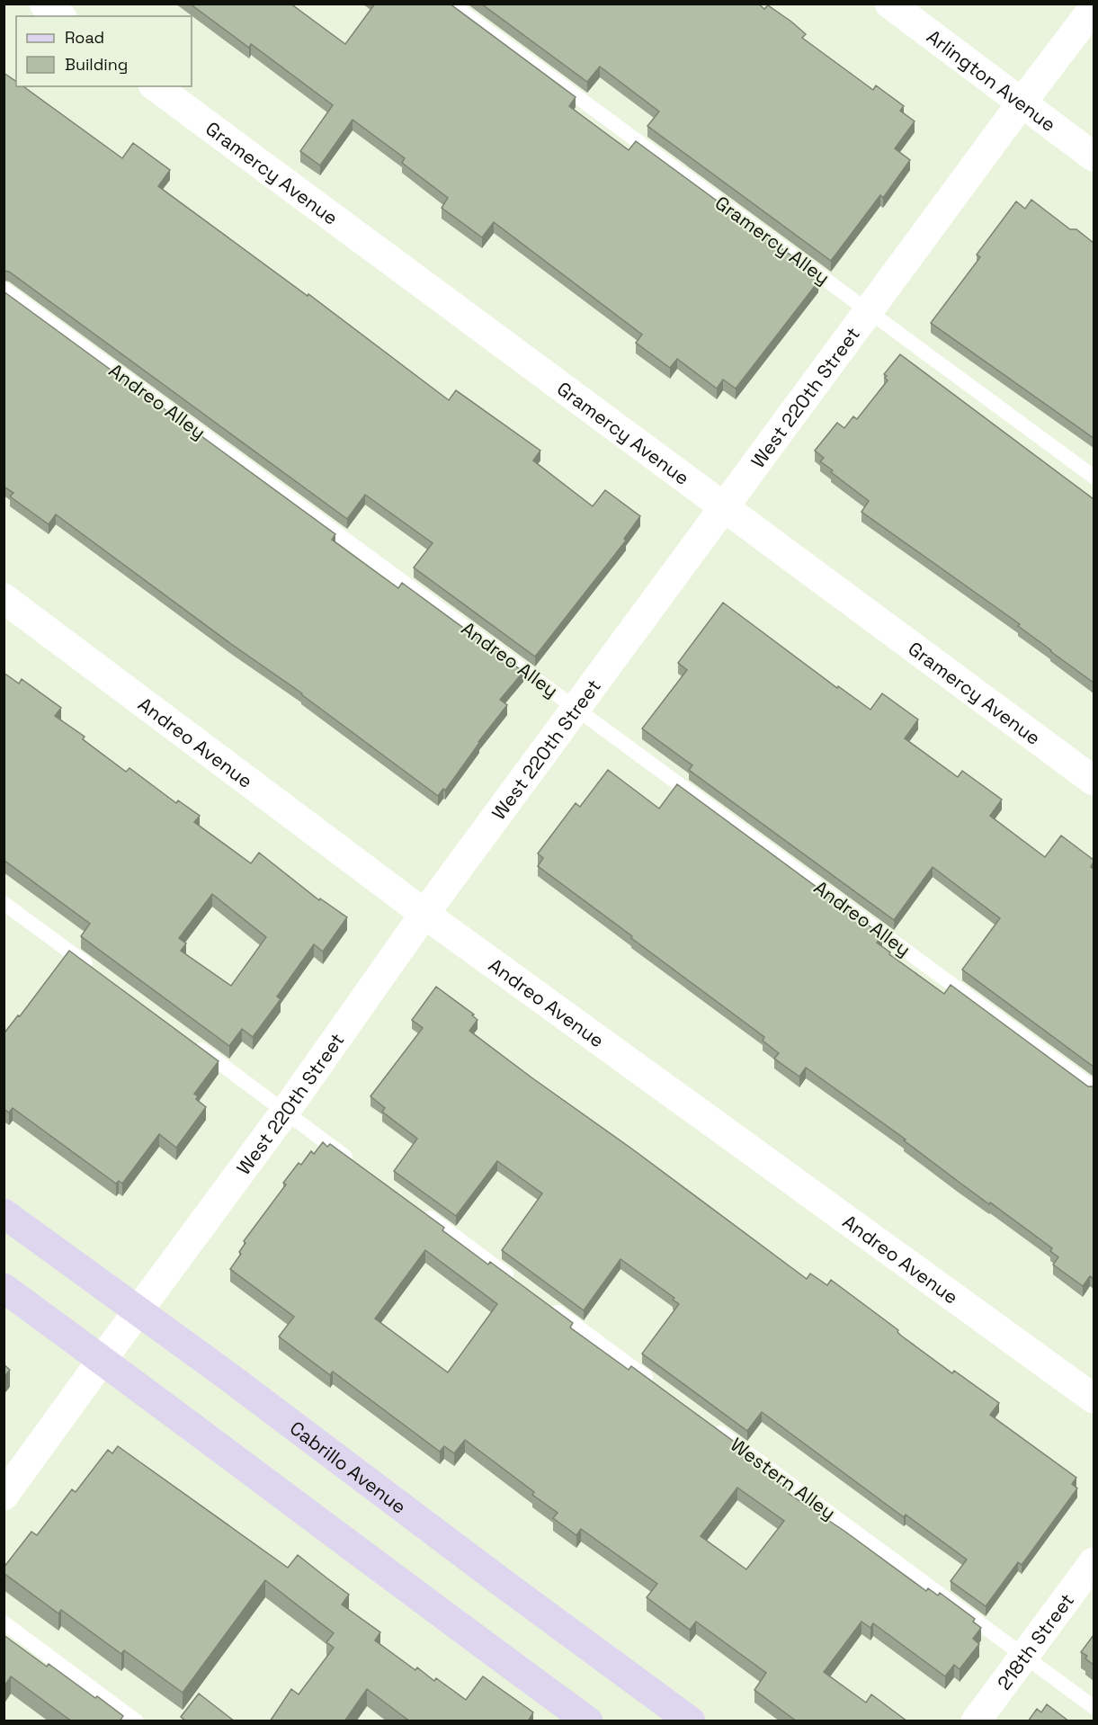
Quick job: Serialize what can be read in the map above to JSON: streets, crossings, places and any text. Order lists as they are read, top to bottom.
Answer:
{
  "streets": {
    "main road": ["Cabrillo Avenue"],
    "street": [
      "Arlington Avenue",
      "Gramercy Avenue",
      "West 220th Street",
      "Andreo Avenue",
      "218th Street"
    ],
    "lane": ["Gramercy Alley", "Andreo Alley", "Western Alley"]
  },
  "crossings": [
    ["Arlington Avenue", "West 220th Street"],
    ["Gramercy Avenue", "West 220th Street"],
    ["Gramercy Alley", "West 220th Street"],
    ["West 220th Street", "Andreo Alley"],
    ["West 220th Street", "Andreo Avenue"],
    ["West 220th Street", "Cabrillo Avenue"],
    ["Western Alley", "218th Street"]
  ],
  "legend": ["Road", "Building"]
}
